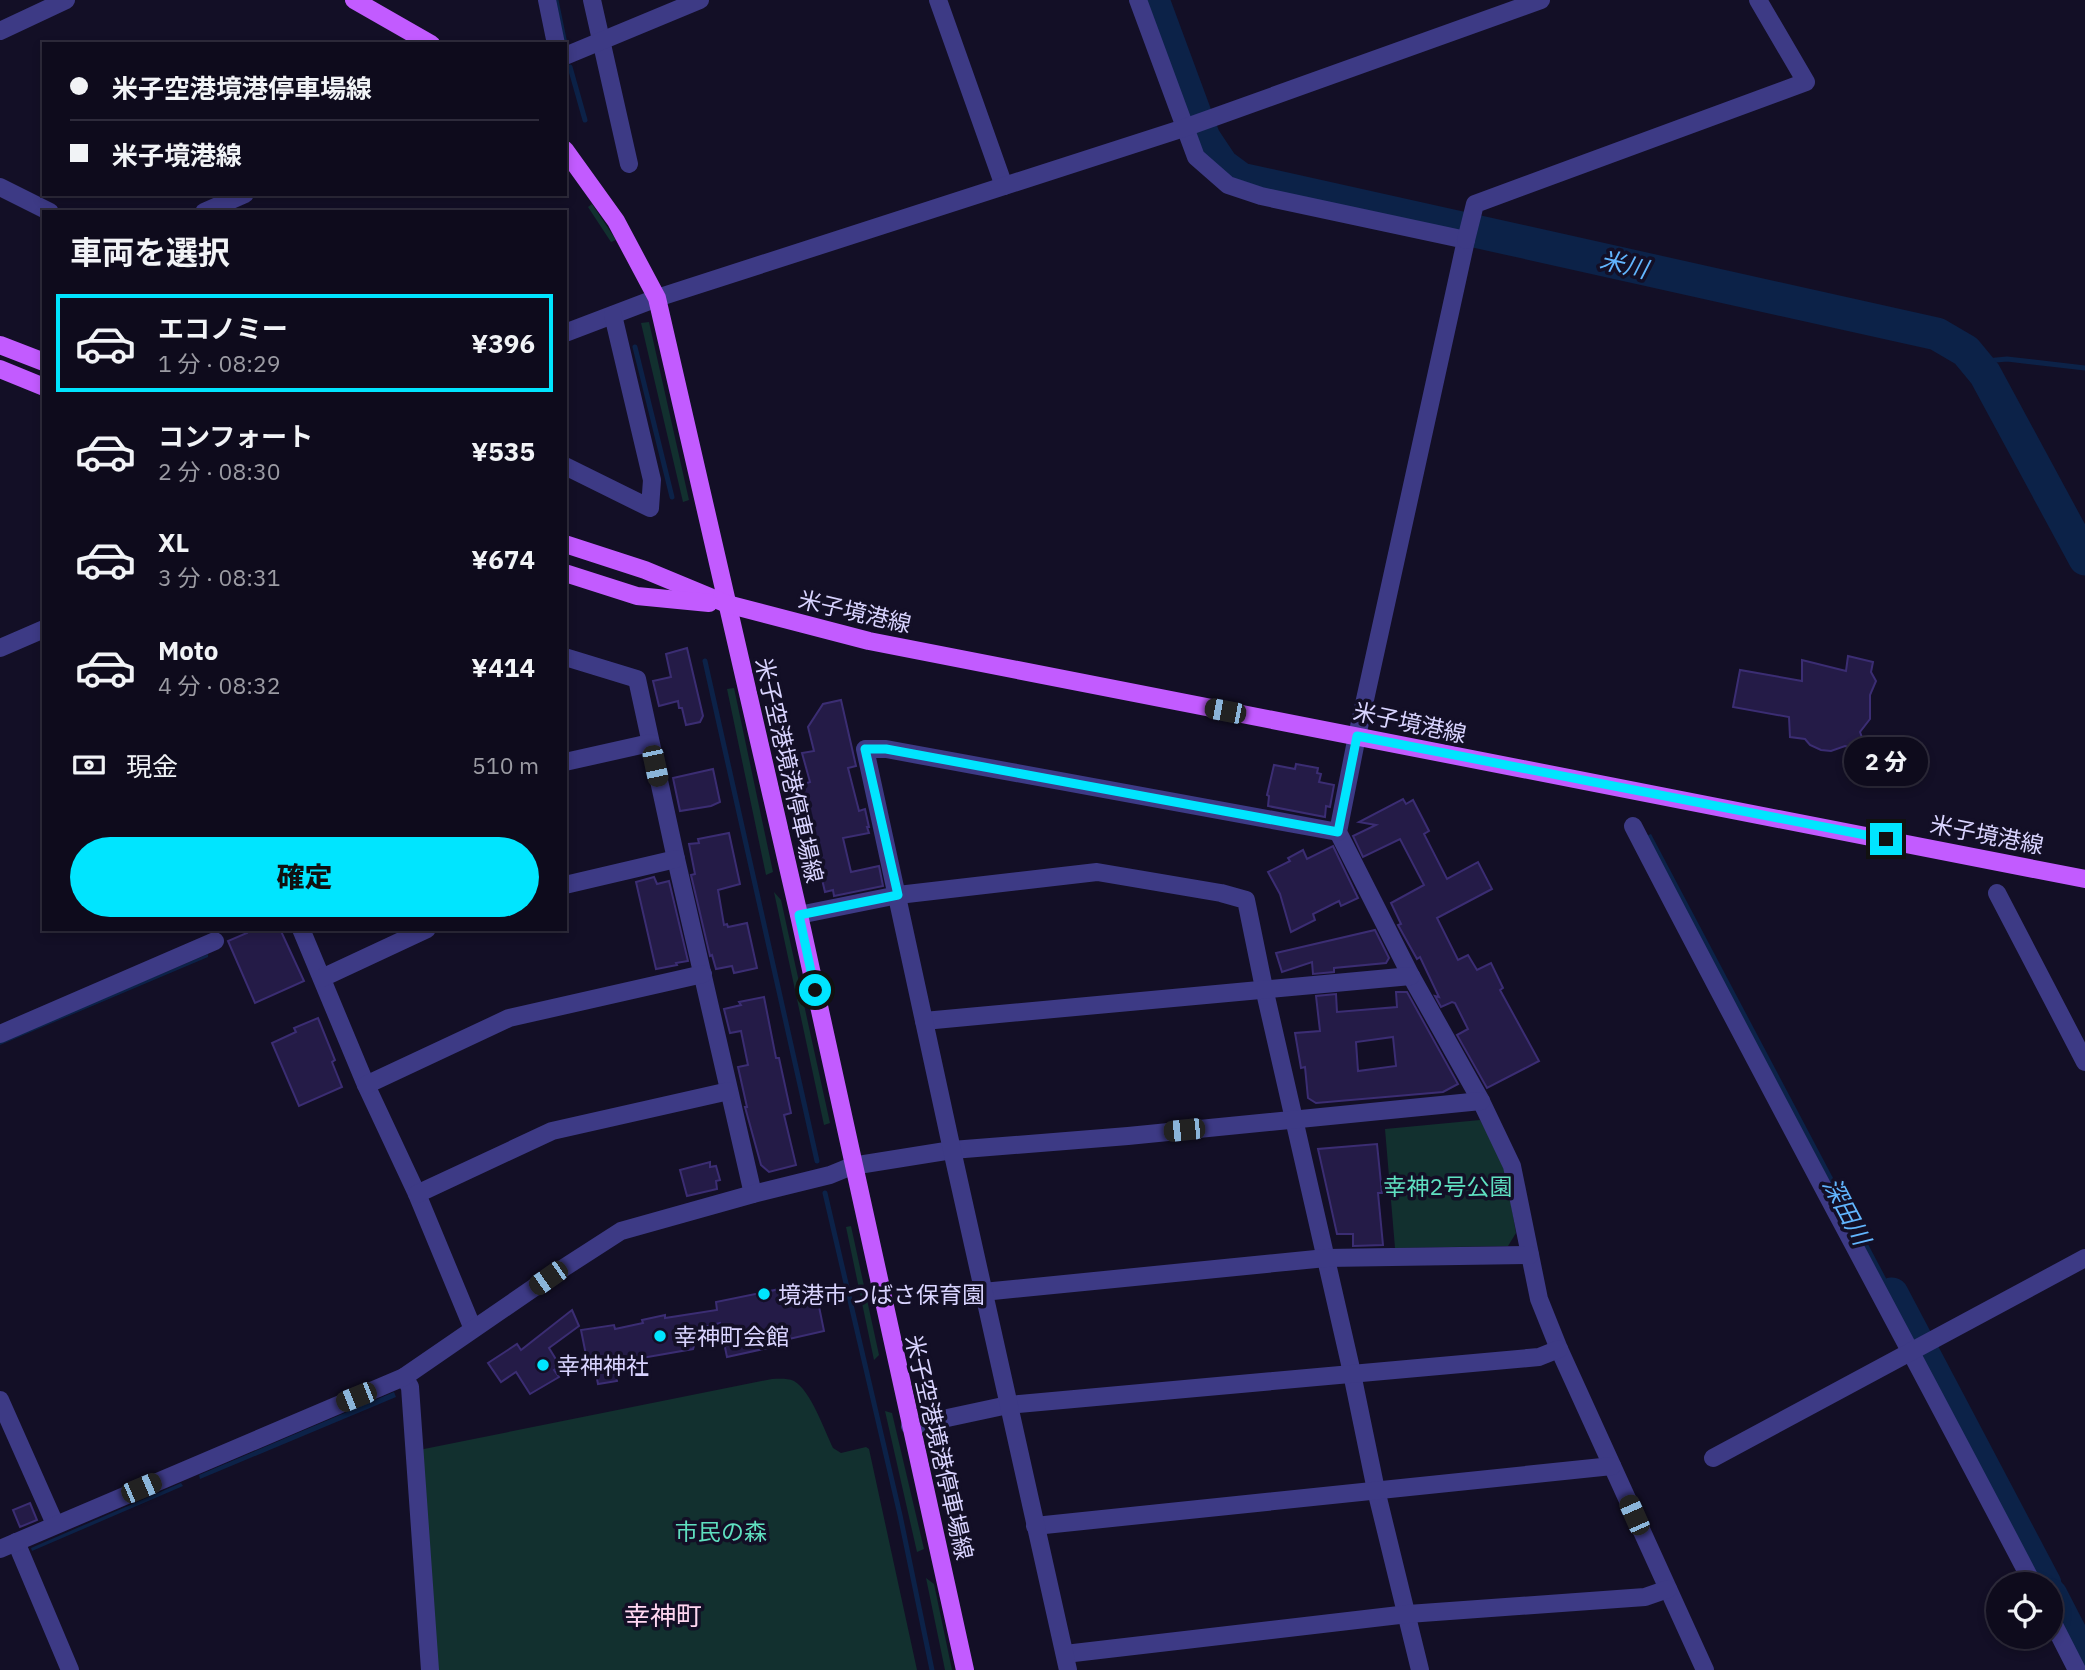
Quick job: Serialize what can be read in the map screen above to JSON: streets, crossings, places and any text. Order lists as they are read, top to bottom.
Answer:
{
  "streets": {
    "main road": ["米子境港線", "米子空港境港停車場線"]
  },
  "crossings": [
    ["米子境港線", "米子空港境港停車場線"]
  ],
  "districts": ["幸神町"],
  "water": ["米川", "深田川"],
  "parks": ["幸神2号公園", "市民の森"],
  "places": ["境港市つばさ保育園", "幸神町会館", "幸神神社"],
  "page": {
    "banner": ["米子空港境港停車場線", "米子境港線"],
    "heading": "車両を選択",
    "list": [
      {
        "name": "エコノミー",
        "note": "1 分 · 08:29",
        "value": "¥396"
      },
      {
        "name": "コンフォート",
        "note": "2 分 · 08:30",
        "value": "¥535"
      },
      {
        "name": "XL",
        "note": "3 分 · 08:31",
        "value": "¥674"
      },
      {
        "name": "Moto",
        "note": "4 分 · 08:32",
        "value": "¥414"
      }
    ],
    "pay": ["現金", "510 m"],
    "bubble": "2 分",
    "buttons": "確定"
  }
}
